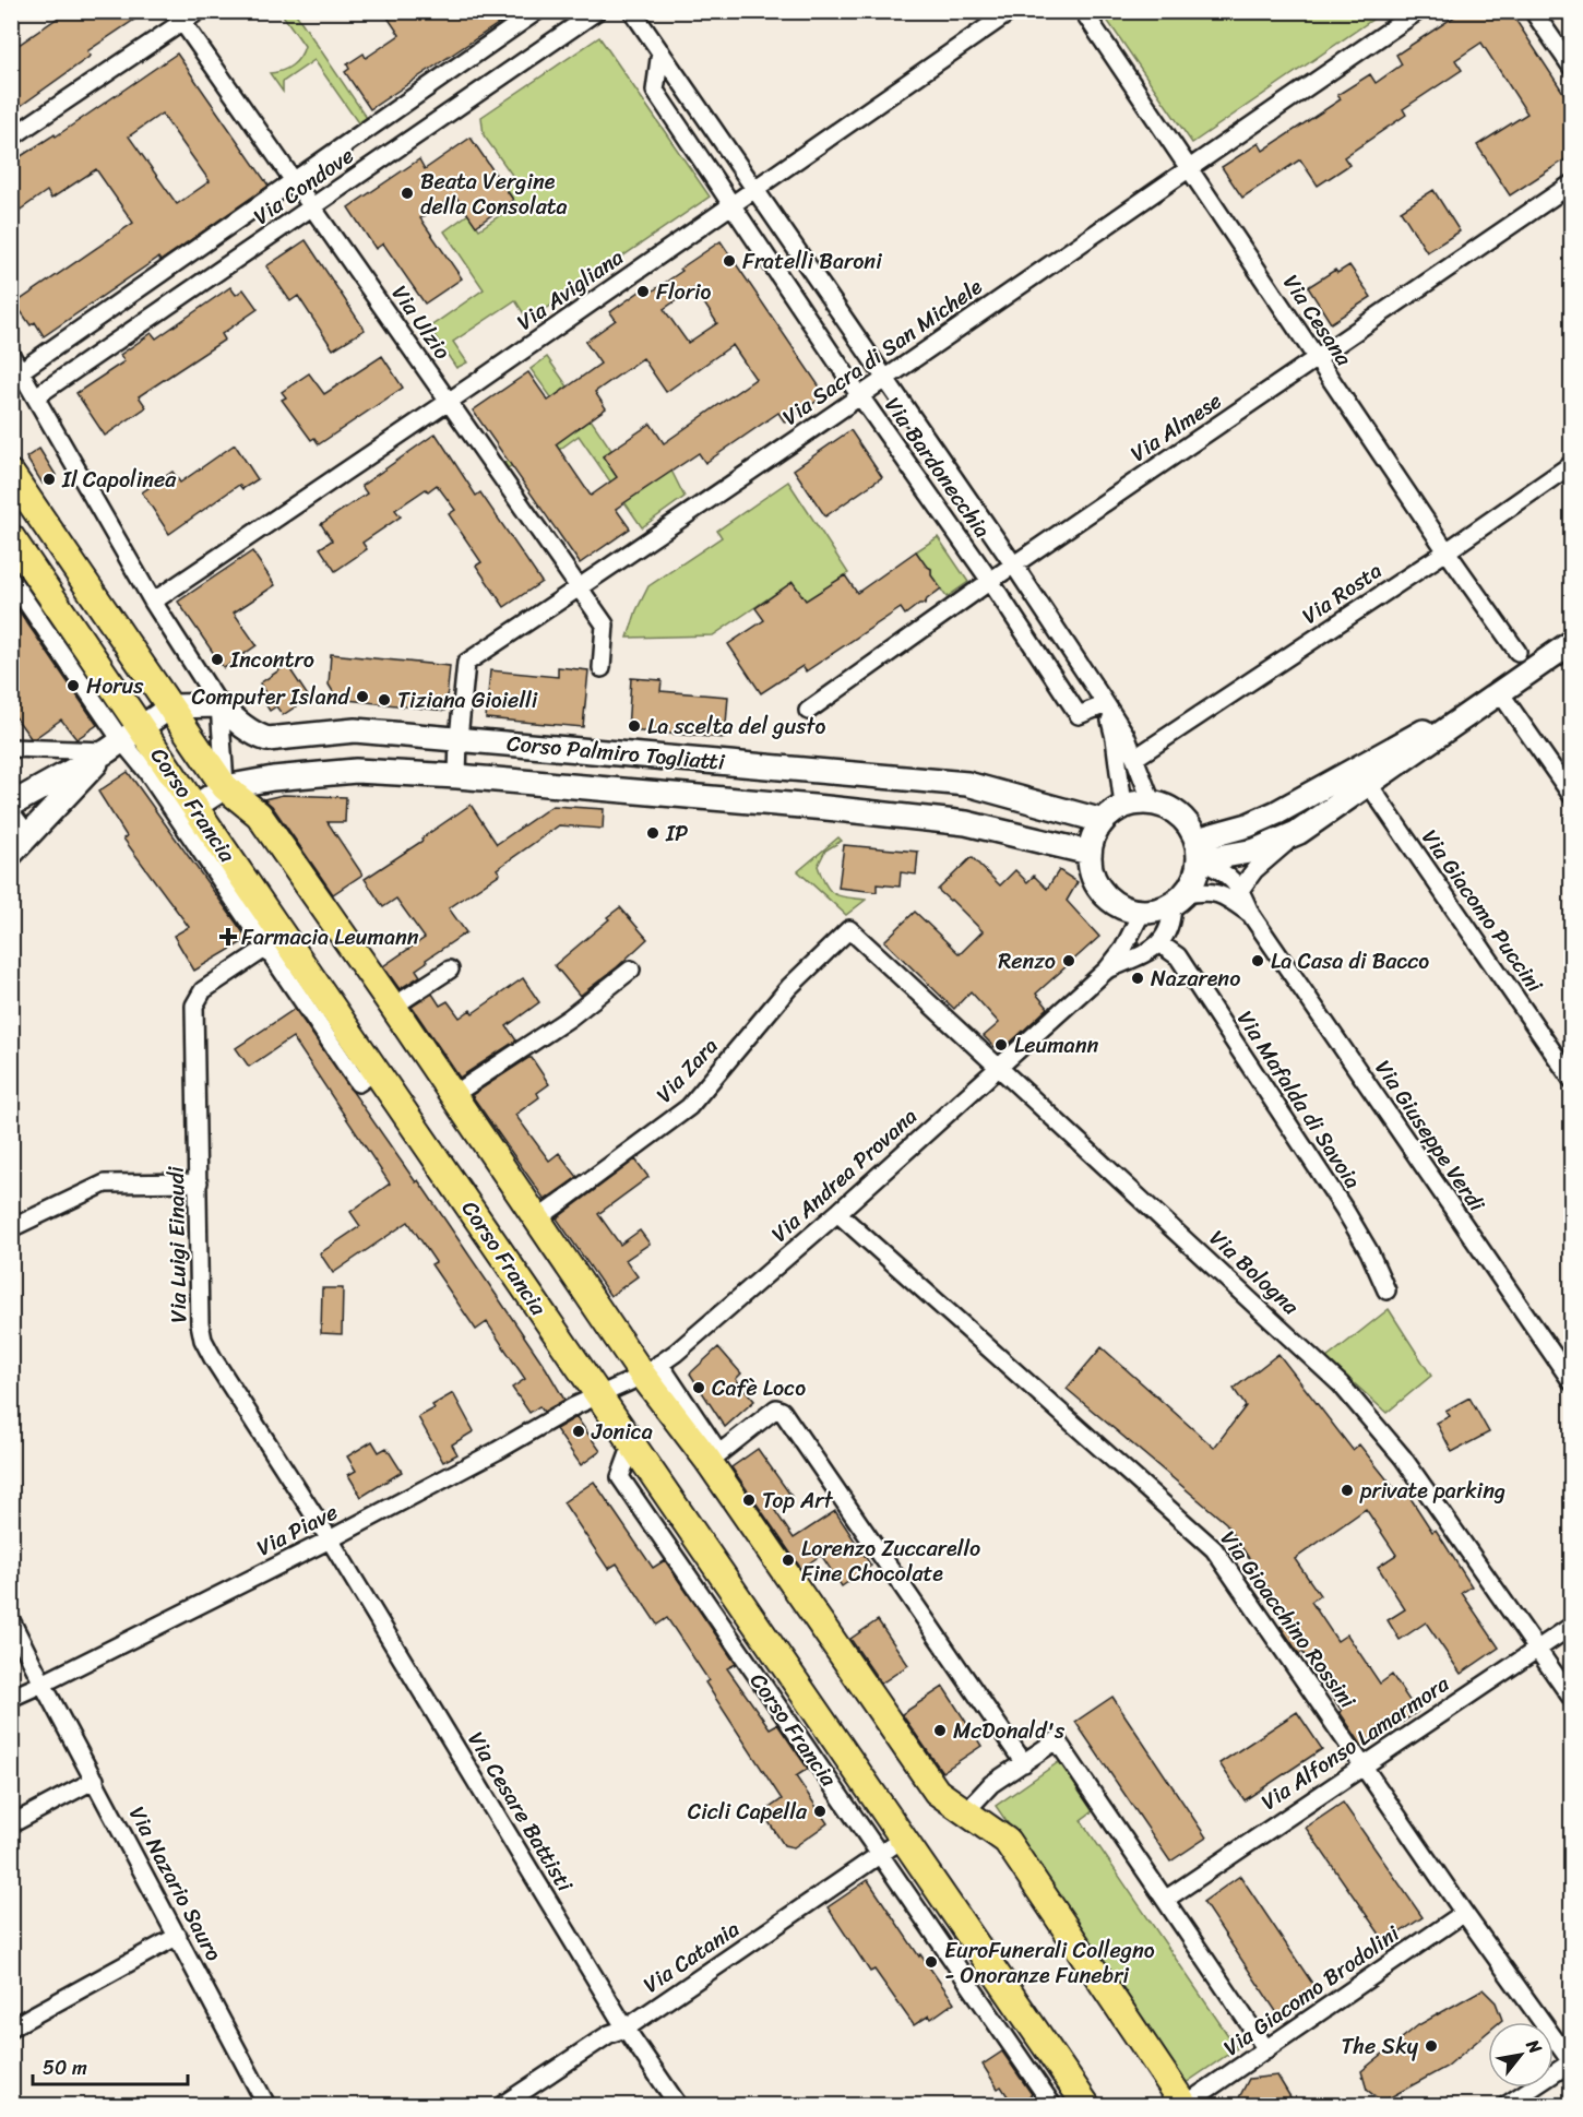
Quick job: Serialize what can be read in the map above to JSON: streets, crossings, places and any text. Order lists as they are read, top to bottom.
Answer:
{
  "streets": {
    "main road": ["Corso Francia"],
    "street": [
      "Via Condove",
      "Via Avigliana",
      "Via Cesana",
      "Via Ulzio",
      "Via Sacra di San Michele",
      "Via Almese",
      "Via Bardonecchia",
      "Via Rosta",
      "Corso Palmiro Togliatti",
      "Via Giacomo Puccini",
      "Via Zara",
      "Via Mafalda di Savoia",
      "Via Giuseppe Verdi",
      "Via Andrea Provana",
      "Via Luigi Einaudi",
      "Via Bologna",
      "Via Piave",
      "Via Gioacchino Rossini",
      "Via Alfonso Lamarmora",
      "Via Cesare Battisti",
      "Via Nazario Sauro",
      "Via Catania",
      "Via Giacomo Brodolini"
    ]
  },
  "crossings": [
    ["Via Condove", "Via Ulzio"],
    ["Via Condove", "Corso Francia"],
    ["Via Avigliana", "Via Ulzio"],
    ["Via Avigliana", "Via Bardonecchia"],
    ["Via Avigliana", "Corso Francia"],
    ["Via Cesana", "Via Sacra di San Michele"],
    ["Via Cesana", "Via Almese"],
    ["Via Cesana", "Via Rosta"],
    ["Via Ulzio", "Via Sacra di San Michele"],
    ["Via Sacra di San Michele", "Via Bardonecchia"],
    ["Via Sacra di San Michele", "Corso Palmiro Togliatti"],
    ["Via Almese", "Via Bardonecchia"],
    ["Via Bardonecchia", "Via Rosta"],
    ["Via Bardonecchia", "Corso Palmiro Togliatti"],
    ["Via Bardonecchia", "Via Giuseppe Verdi"],
    ["Via Bardonecchia", "Via Andrea Provana"],
    ["Corso Palmiro Togliatti", "Corso Francia"],
    ["Corso Palmiro Togliatti", "Via Giuseppe Verdi"],
    ["Corso Palmiro Togliatti", "Via Andrea Provana"],
    ["Corso Francia", "Via Zara"],
    ["Corso Francia", "Via Andrea Provana"],
    ["Corso Francia", "Via Luigi Einaudi"],
    ["Corso Francia", "Via Piave"],
    ["Corso Francia", "Via Catania"],
    ["Corso Francia", "Via Giacomo Brodolini"],
    ["Via Zara", "Via Bologna"],
    ["Via Mafalda di Savoia", "Via Andrea Provana"],
    ["Via Giuseppe Verdi", "Via Andrea Provana"],
    ["Via Andrea Provana", "Via Bologna"],
    ["Via Andrea Provana", "Via Piave"],
    ["Via Andrea Provana", "Via Gioacchino Rossini"],
    ["Via Luigi Einaudi", "Via Piave"],
    ["Via Luigi Einaudi", "Via Cesare Battisti"],
    ["Via Bologna", "Via Alfonso Lamarmora"],
    ["Via Piave", "Via Cesare Battisti"],
    ["Via Piave", "Via Nazario Sauro"],
    ["Via Gioacchino Rossini", "Via Alfonso Lamarmora"],
    ["Via Gioacchino Rossini", "Via Giacomo Brodolini"],
    ["Via Cesare Battisti", "Via Catania"]
  ],
  "places": {
    "other": [
      "Beata Vergine della Consolata",
      "Fratelli Baroni",
      "Florio",
      "Il Capolinea",
      "Incontro",
      "Horus",
      "Computer Island",
      "Tiziana Gioielli",
      "La scelta del gusto",
      "IP",
      "Renzo",
      "La Casa di Bacco",
      "Nazareno",
      "Leumann",
      "Cafè Loco",
      "Jonica",
      "private parking",
      "Top Art",
      "Lorenzo Zuccarello Fine Chocolate",
      "McDonald's",
      "Cicli Capella",
      "EuroFunerali Collegno - Onoranze Funebri",
      "The Sky"
    ],
    "health": ["Farmacia Leumann"]
  },
  "scale_bar": "50 m",
  "north": "top right"
}
